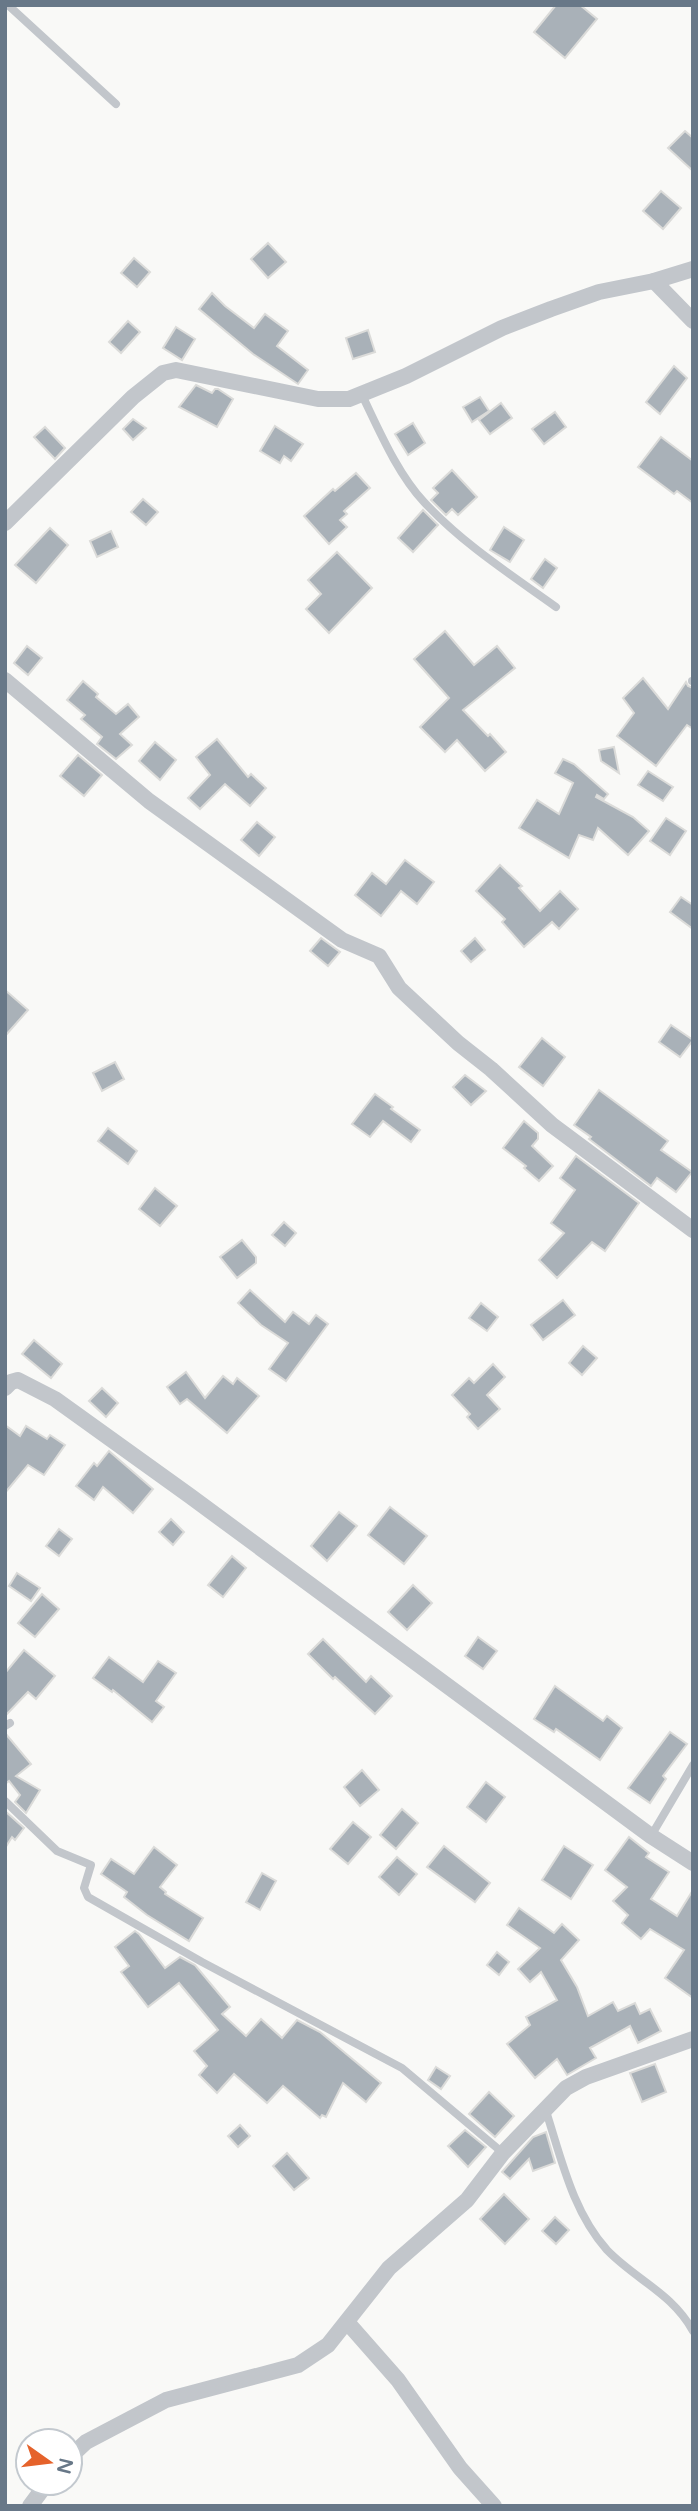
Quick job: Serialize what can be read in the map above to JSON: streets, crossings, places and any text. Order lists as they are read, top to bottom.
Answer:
{
  "north": "right"
}
